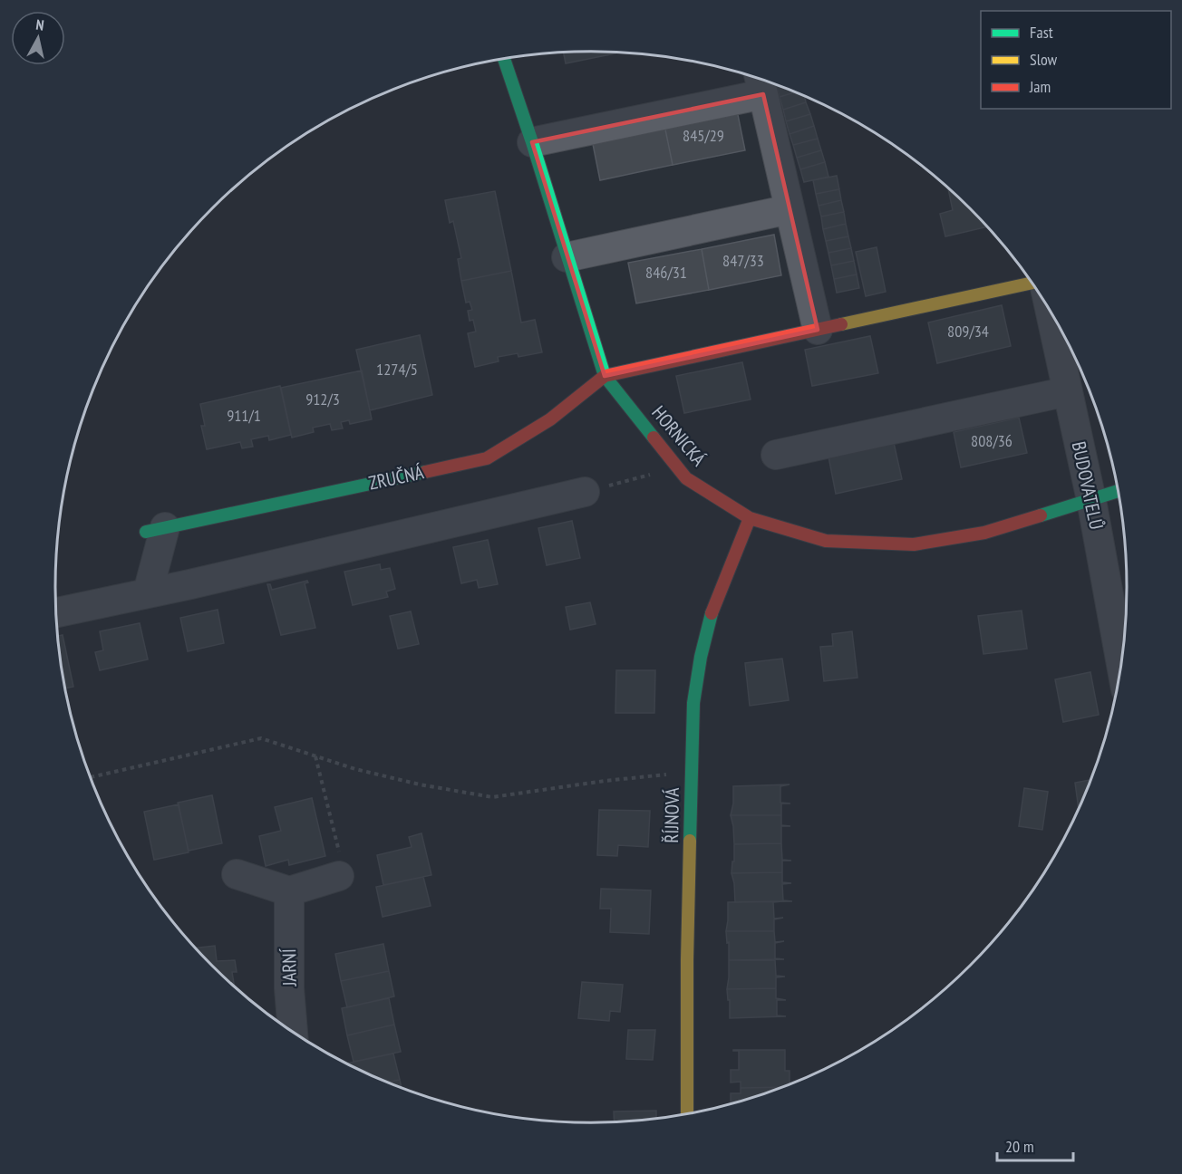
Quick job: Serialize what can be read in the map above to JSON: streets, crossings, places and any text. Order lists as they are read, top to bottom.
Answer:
{
  "streets": {
    "street": [
      "HORNICKÁ",
      "ZRUČNÁ",
      "BUDOVATELŮ",
      "ŘÍJNOVÁ",
      "JARNÍ"
    ]
  },
  "crossings": [
    ["HORNICKÁ", "ZRUČNÁ"],
    ["HORNICKÁ", "BUDOVATELŮ"],
    ["HORNICKÁ", "ŘÍJNOVÁ"]
  ],
  "house_numbers": [
    "845/29",
    "847/33",
    "846/31",
    "809/34",
    "1274/5",
    "912/3",
    "911/1",
    "808/36"
  ],
  "legend": ["Fast", "Slow", "Jam"],
  "scale_bar": "20 m",
  "north": "top"
}
